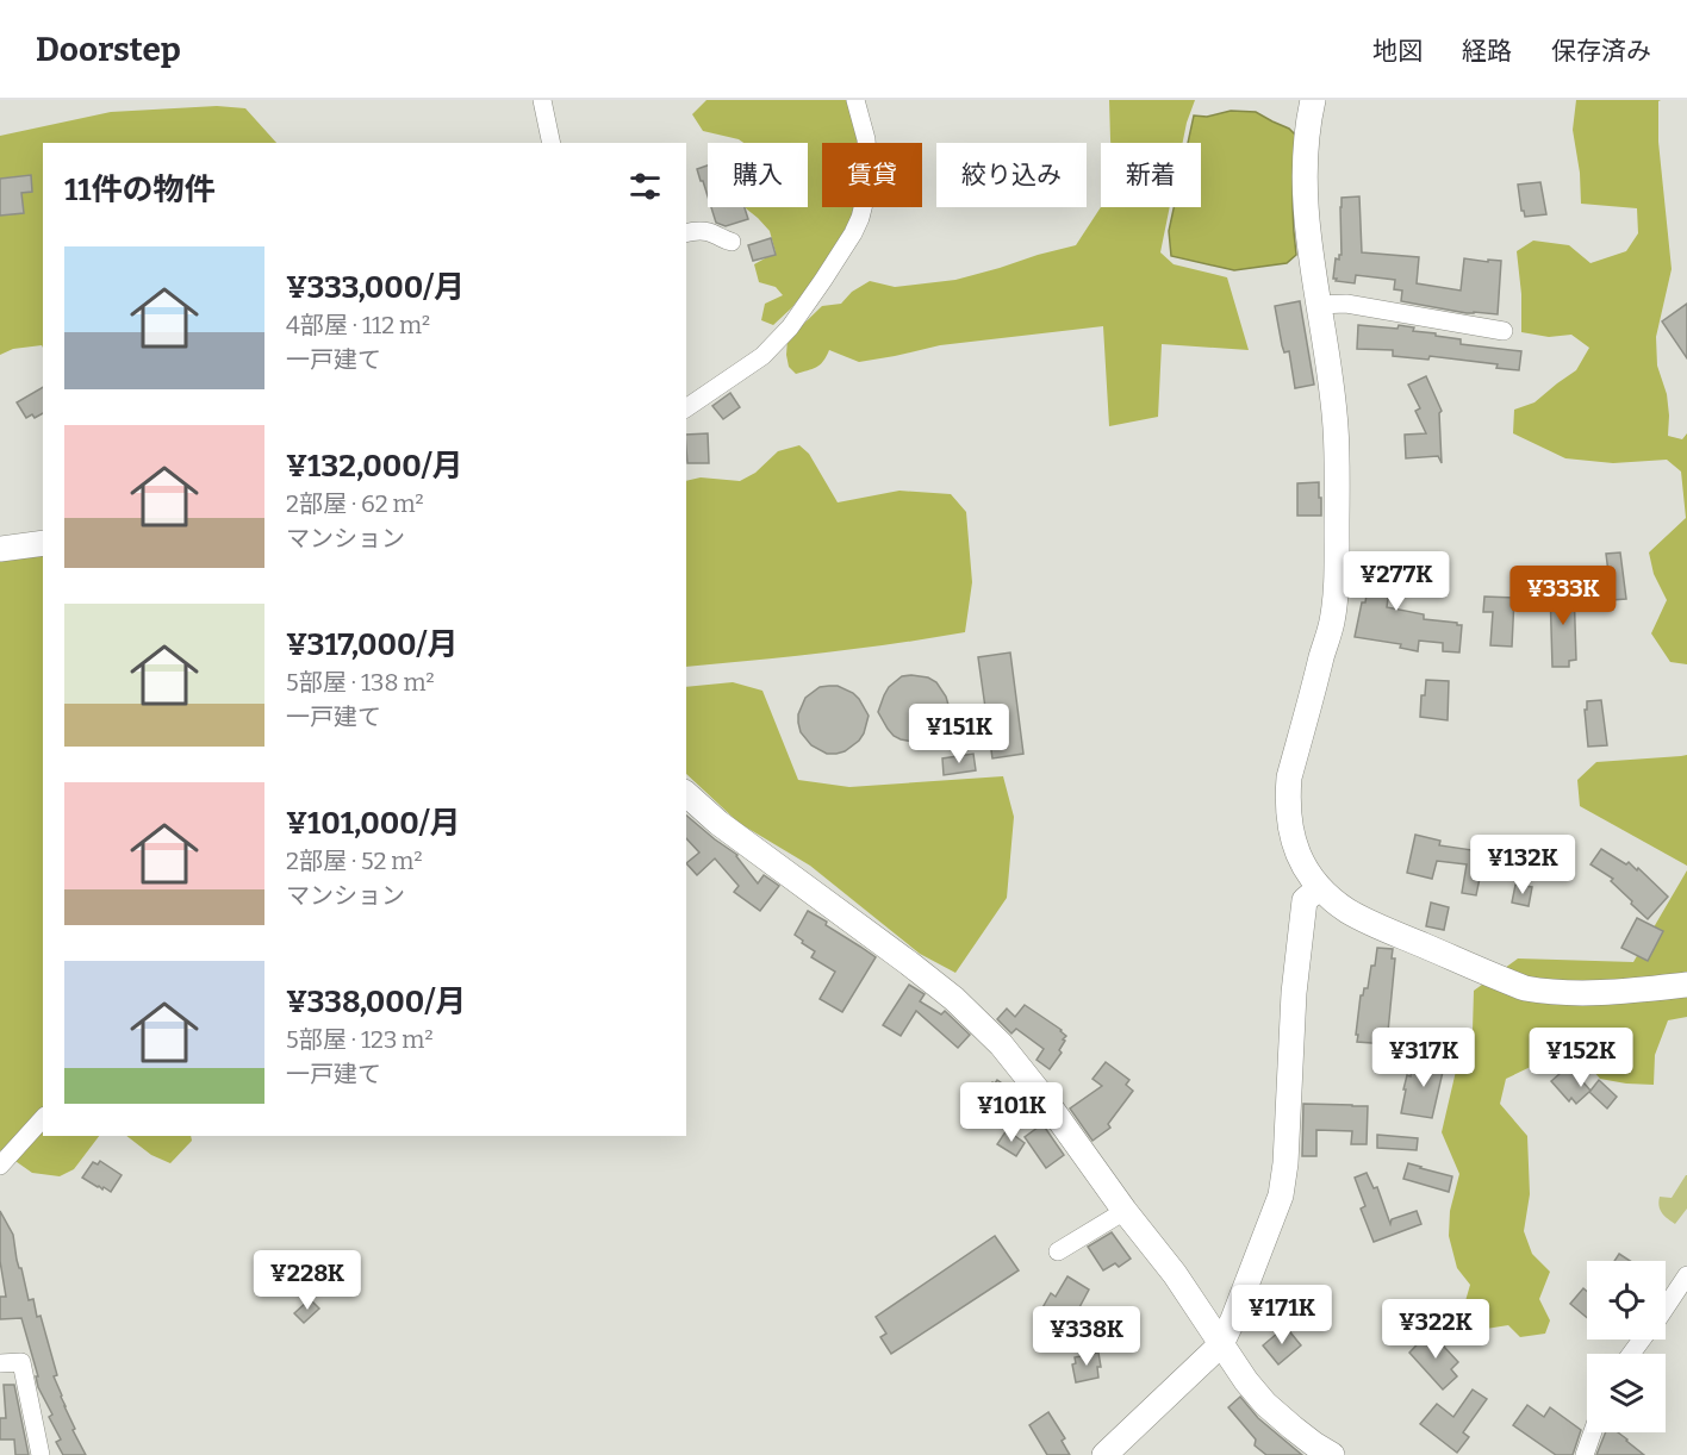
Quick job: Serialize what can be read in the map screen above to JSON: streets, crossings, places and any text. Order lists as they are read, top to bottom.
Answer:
{
  "page": {
    "header": "Doorstep",
    "nav": ["地図", "経路", "保存済み"],
    "chip": [
      "購入",
      "賃貸",
      "絞り込み",
      "新着"
    ],
    "heading": "11件の物件",
    "list": [
      {
        "name": "¥333,000/月",
        "note": "4部屋 · 112 m² · 一戸建て"
      },
      {
        "name": "¥132,000/月",
        "note": "2部屋 · 62 m² · マンション"
      },
      {
        "name": "¥317,000/月",
        "note": "5部屋 · 138 m² · 一戸建て"
      },
      {
        "name": "¥101,000/月",
        "note": "2部屋 · 52 m² · マンション"
      },
      {
        "name": "¥338,000/月",
        "note": "5部屋 · 123 m² · 一戸建て"
      }
    ],
    "price": [
      "¥277K",
      "¥333K",
      "¥151K",
      "¥132K",
      "¥317K",
      "¥152K",
      "¥101K",
      "¥228K",
      "¥171K",
      "¥322K",
      "¥338K"
    ]
  }
}
